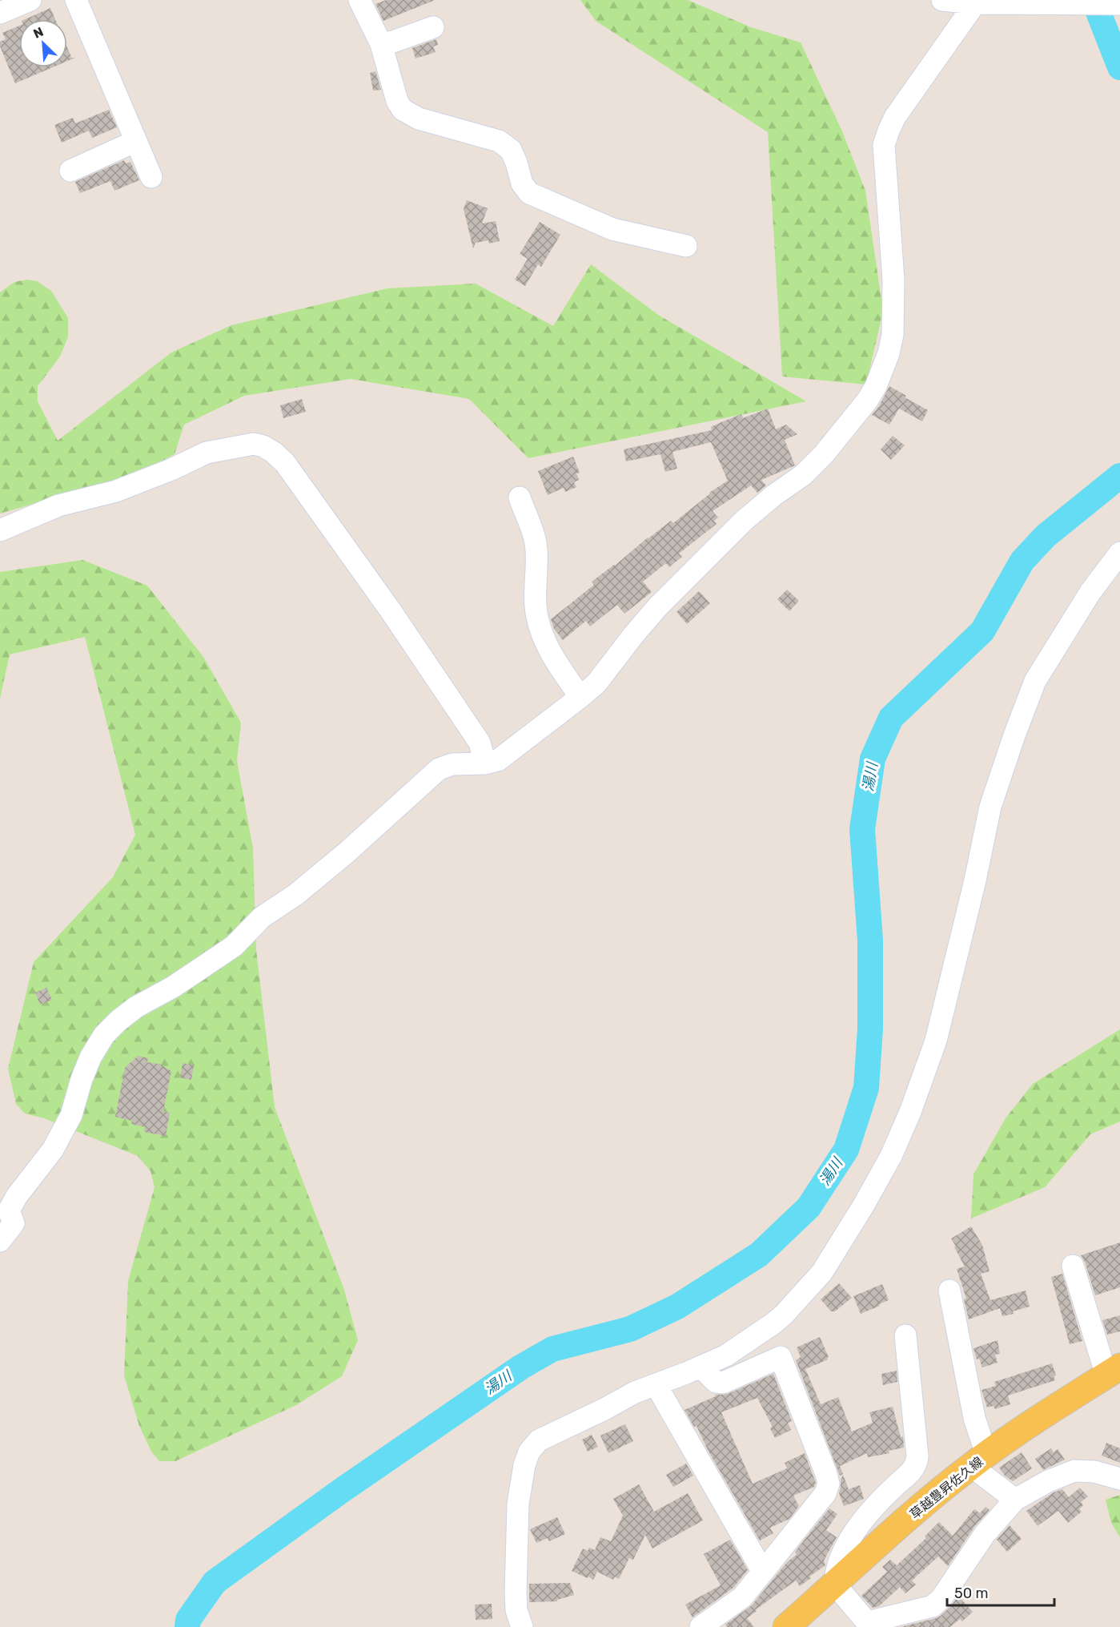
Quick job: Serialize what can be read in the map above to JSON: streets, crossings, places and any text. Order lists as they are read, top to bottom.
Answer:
{
  "streets": {
    "main road": ["草越豊昇佐久線"]
  },
  "water": ["湯川"],
  "scale_bar": "50 m",
  "north": "top left"
}
